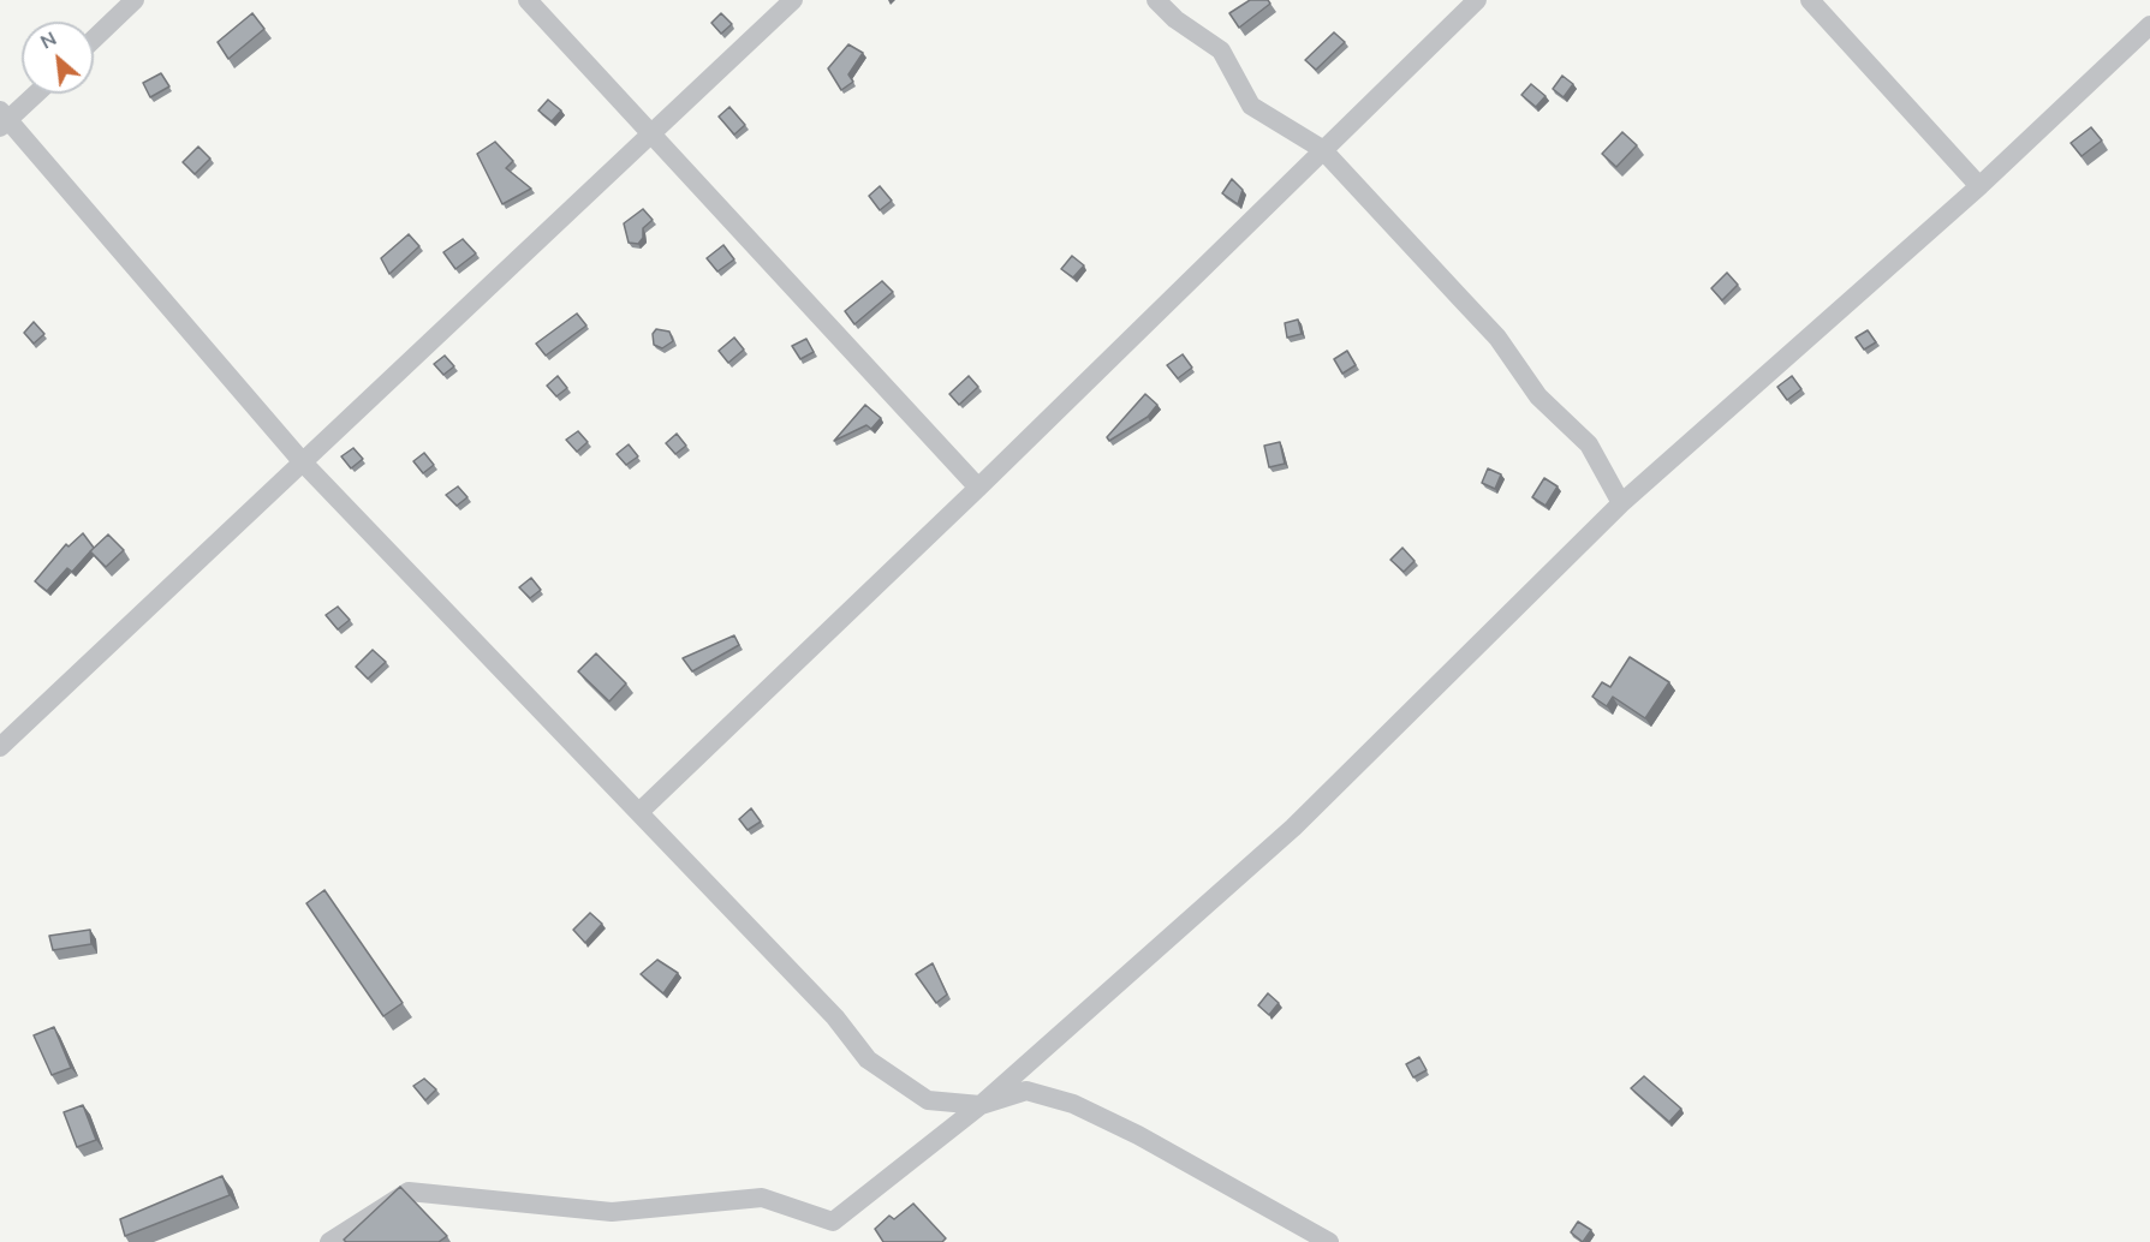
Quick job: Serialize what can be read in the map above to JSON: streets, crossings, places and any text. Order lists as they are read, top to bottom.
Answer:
{
  "north": "top left"
}
